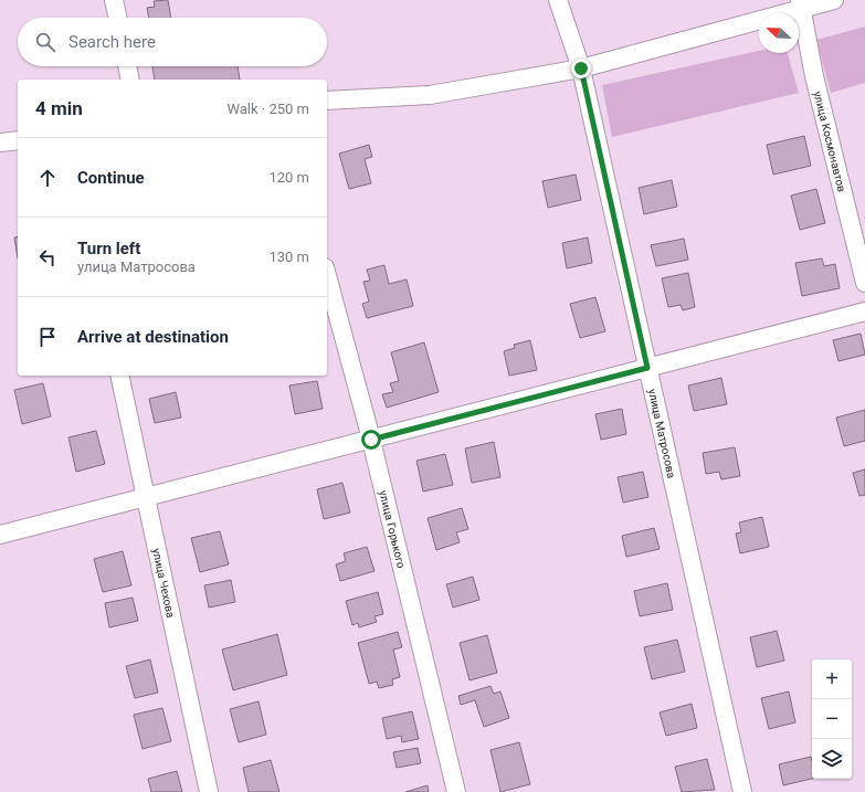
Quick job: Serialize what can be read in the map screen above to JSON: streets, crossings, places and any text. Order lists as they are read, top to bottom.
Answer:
{
  "streets": {
    "street": [
      "улица Космонавтов",
      "улица Матросова",
      "улица Горького",
      "улица Чехова"
    ]
  },
  "north": "top left",
  "page": {
    "search": "Search here",
    "heading": ["4 min", "Walk · 250 m"],
    "list": [
      ["Continue", "120 m"],
      ["Turn left", "улица Матросова", "130 m"],
      "Arrive at destination"
    ],
    "map_buttons": ["+", "−"]
  }
}
